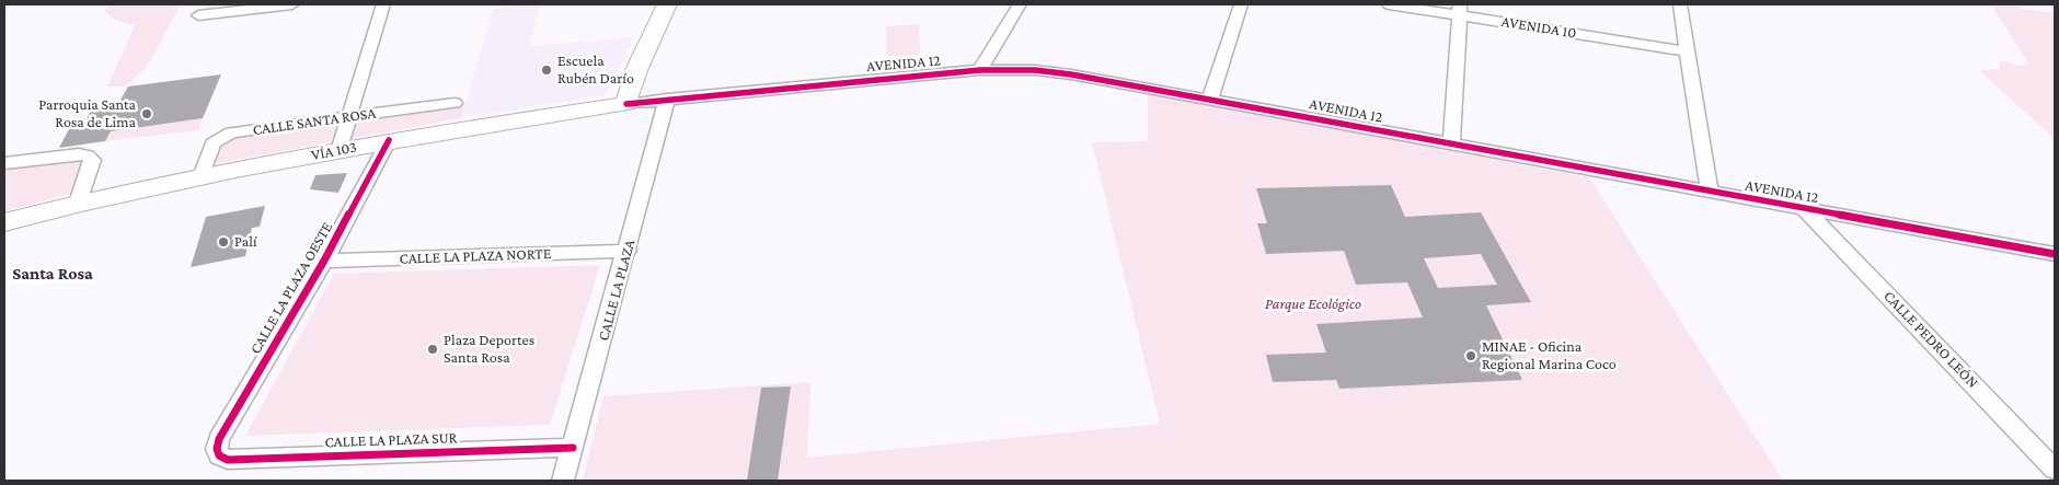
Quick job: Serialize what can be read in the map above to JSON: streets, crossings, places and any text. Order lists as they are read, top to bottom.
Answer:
{
  "streets": {
    "main road": ["VÍA 103"],
    "street": [
      "AVENIDA 10",
      "AVENIDA 12",
      "CALLE SANTA ROSA",
      "CALLE LA PLAZA NORTE",
      "CALLE LA PLAZA OESTE",
      "CALLE LA PLAZA",
      "CALLE PEDRO LEÓN",
      "CALLE LA PLAZA SUR"
    ]
  },
  "crossings": [
    ["AVENIDA 12", "VÍA 103"],
    ["AVENIDA 12", "CALLE LA PLAZA"],
    ["AVENIDA 12", "CALLE PEDRO LEÓN"],
    ["CALLE SANTA ROSA", "VÍA 103"],
    ["VÍA 103", "CALLE LA PLAZA OESTE"],
    ["CALLE LA PLAZA NORTE", "CALLE LA PLAZA OESTE"],
    ["CALLE LA PLAZA NORTE", "CALLE LA PLAZA"],
    ["CALLE LA PLAZA OESTE", "CALLE LA PLAZA SUR"],
    ["CALLE LA PLAZA", "CALLE LA PLAZA SUR"]
  ],
  "districts": ["Santa Rosa"],
  "parks": ["Parque Ecológico"],
  "places": [
    "Escuela Rubén Darío",
    "Parroquia Santa Rosa de Lima",
    "Palí",
    "Plaza Deportes Santa Rosa",
    "MINAE - Oficina Regional Marina Coco"
  ]
}
